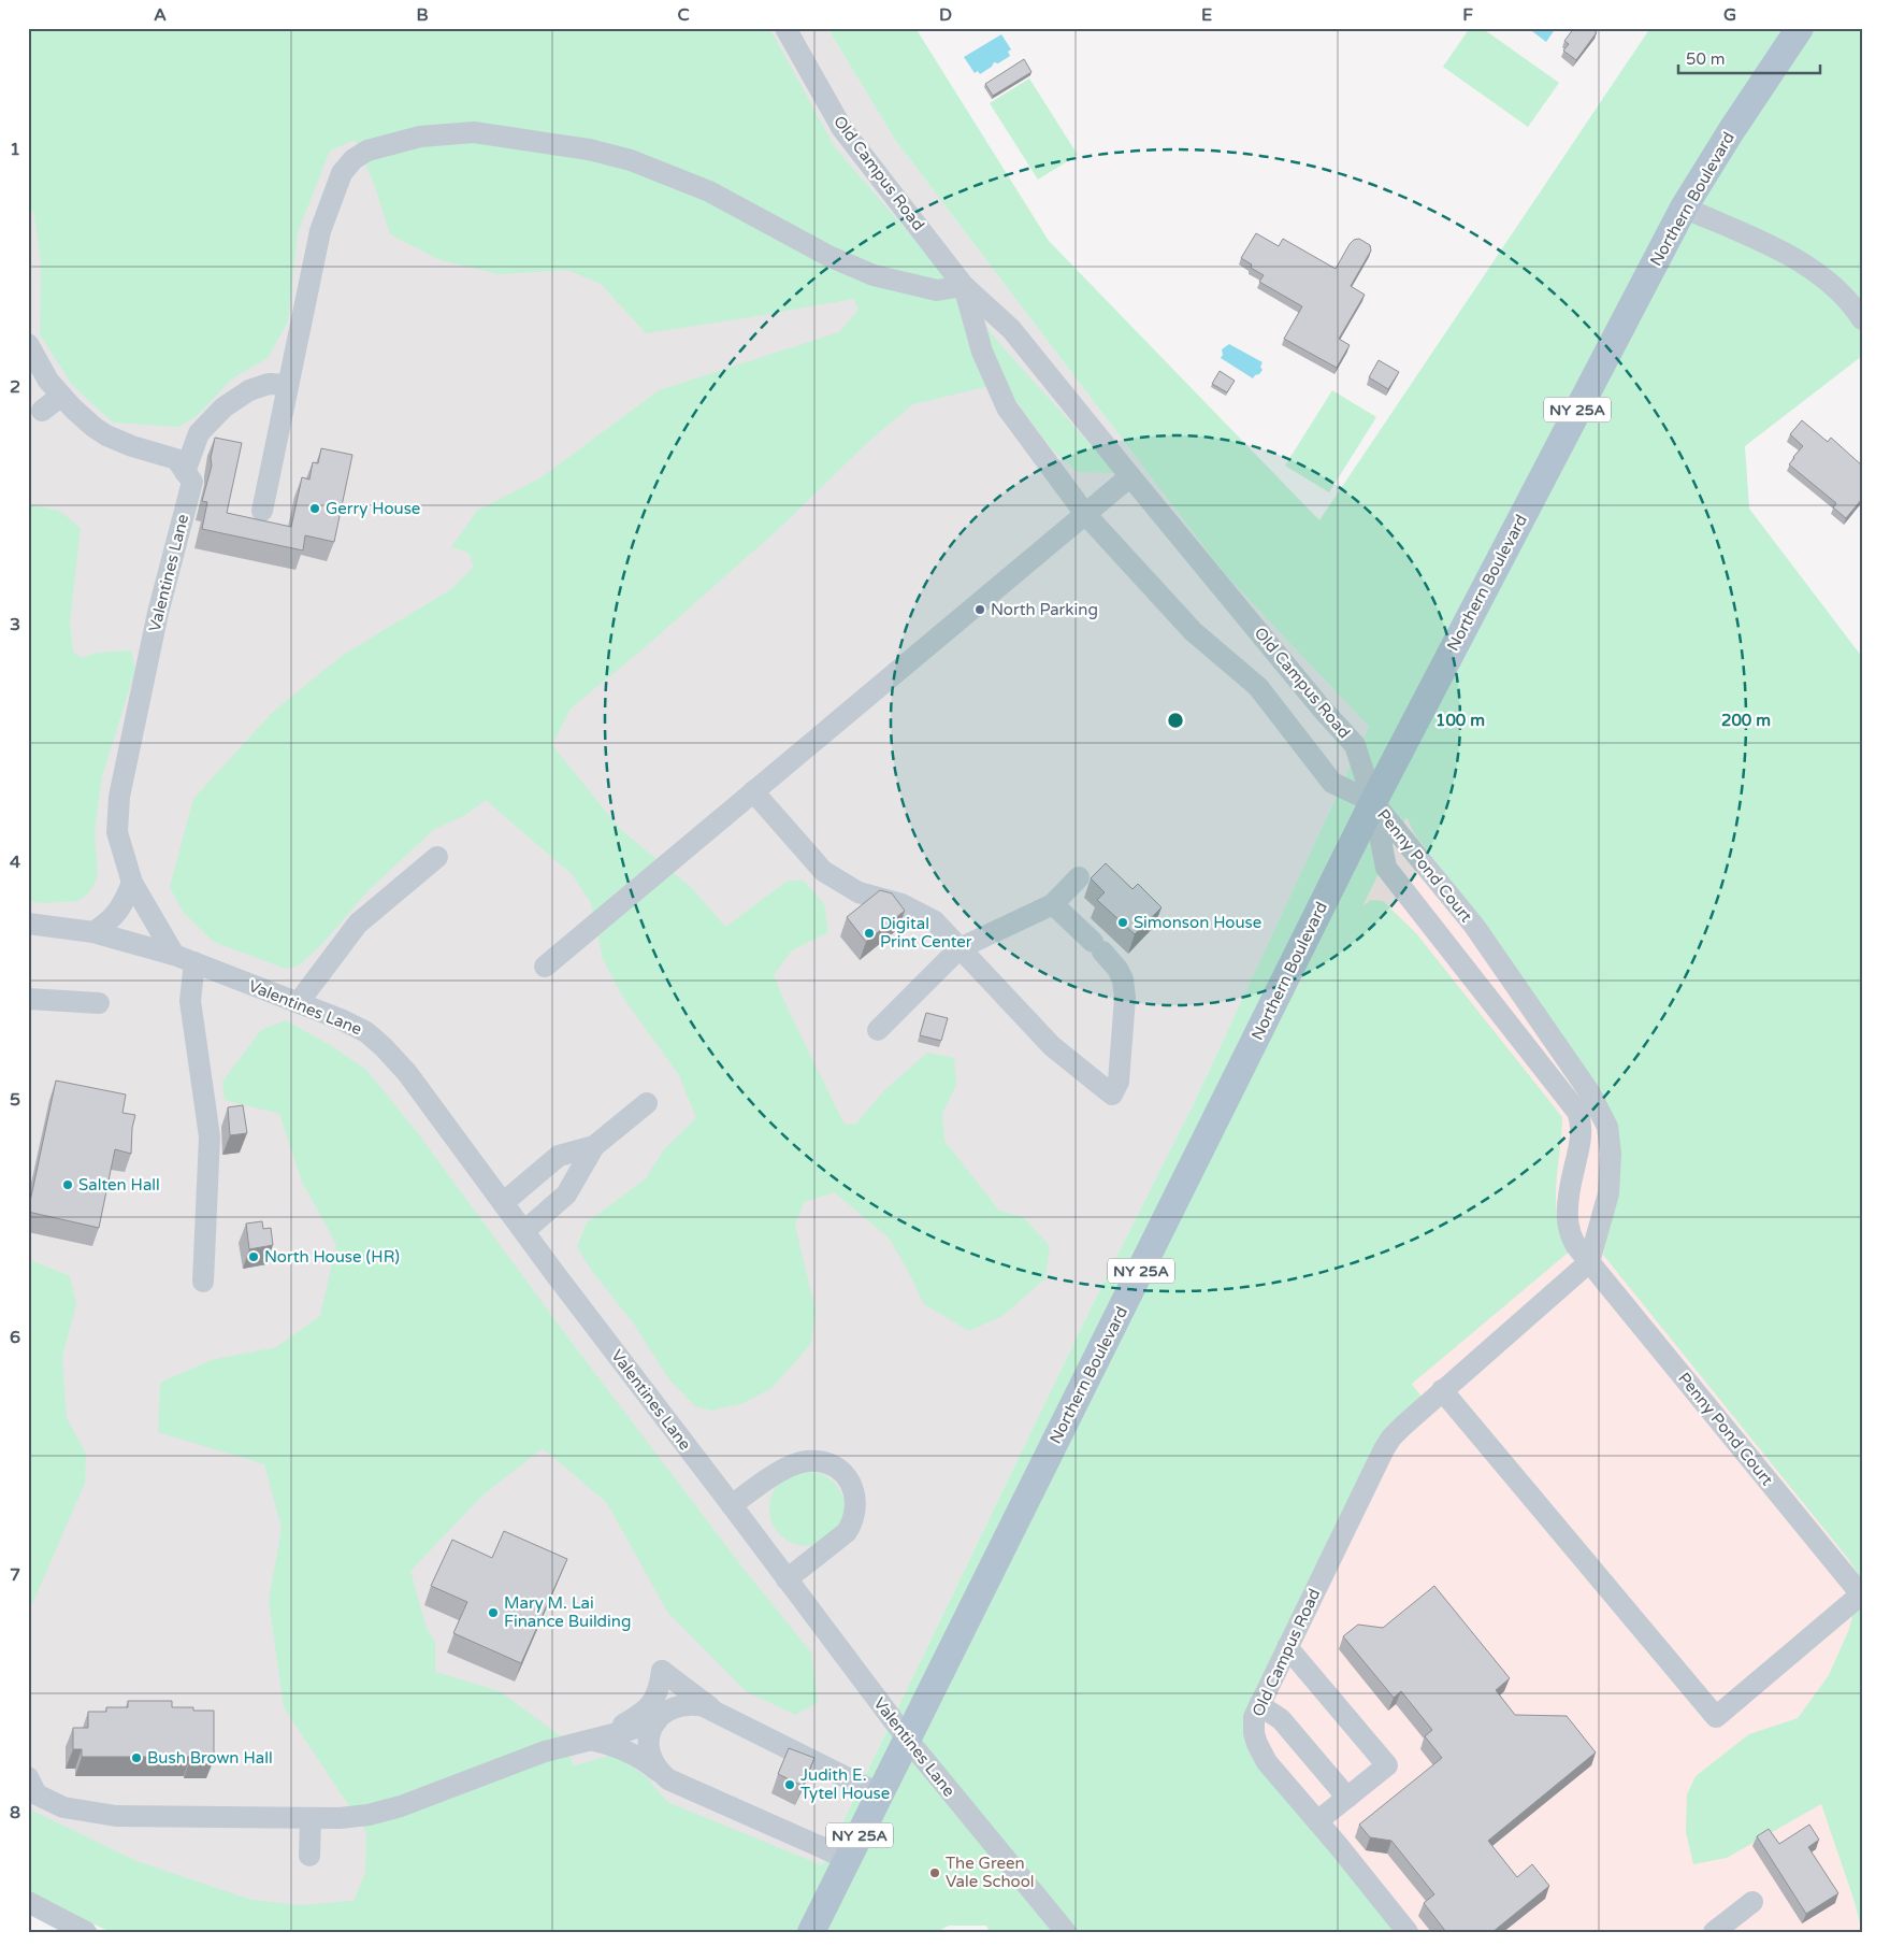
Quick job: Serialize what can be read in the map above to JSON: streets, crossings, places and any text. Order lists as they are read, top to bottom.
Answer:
{
  "streets": {
    "main road": ["Northern Boulevard", "NY 25A"],
    "street": ["Old Campus Road", "Valentines Lane", "Penny Pond Court"]
  },
  "crossings": [
    ["Old Campus Road", "Northern Boulevard"],
    ["Old Campus Road", "Penny Pond Court"],
    ["Northern Boulevard", "Valentines Lane"],
    ["Northern Boulevard", "Penny Pond Court"]
  ],
  "places": [
    "Gerry House",
    "North Parking",
    "Simonson House",
    "Digital Print Center",
    "Salten Hall",
    "North House (HR)",
    "Mary M. Lai Finance Building",
    "Bush Brown Hall",
    "Judith E. Tytel House",
    "The Green Vale School"
  ],
  "scale_bar": "50 m",
  "grid": {
    "columns": [
      "A",
      "B",
      "C",
      "D",
      "E",
      "F",
      "G"
    ],
    "rows": [
      "1",
      "2",
      "3",
      "4",
      "5",
      "6",
      "7",
      "8"
    ]
  },
  "rings": ["100 m", "200 m"]
}
